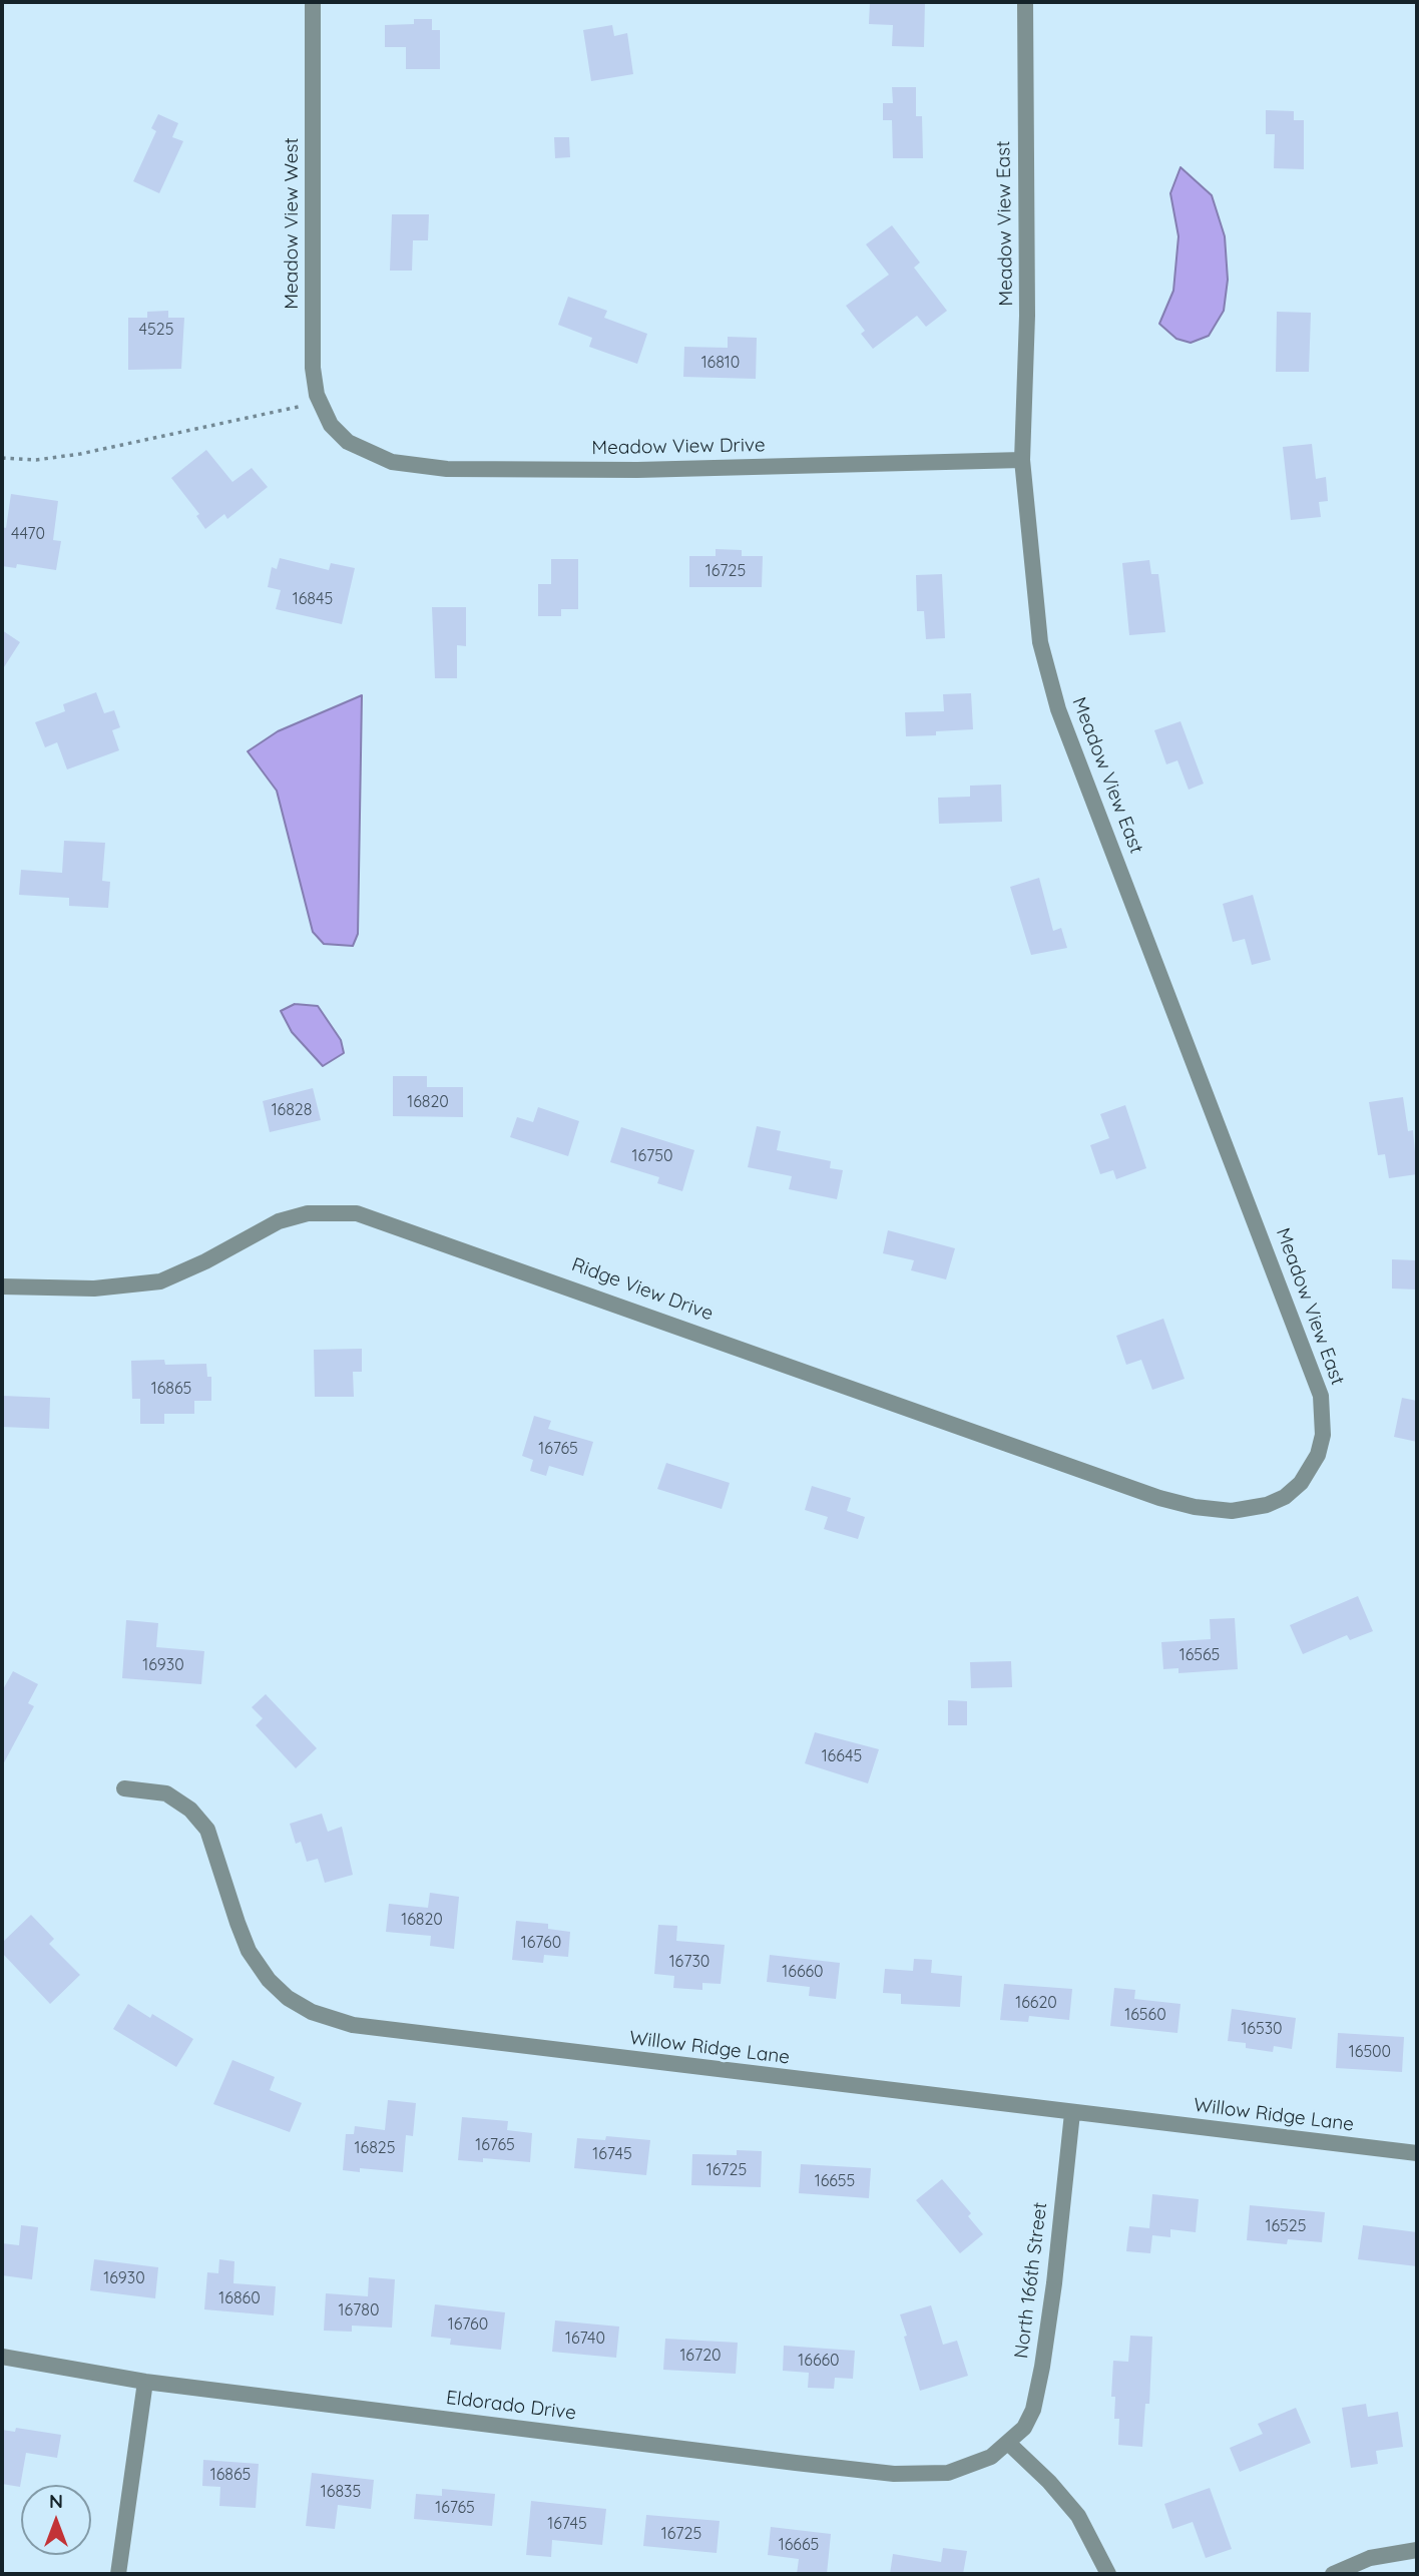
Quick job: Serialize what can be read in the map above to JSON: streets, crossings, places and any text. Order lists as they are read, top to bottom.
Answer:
{
  "streets": {
    "street": [
      "Meadow View West",
      "Meadow View East",
      "Meadow View Drive",
      "Ridge View Drive",
      "Willow Ridge Lane",
      "North 166th Street",
      "Eldorado Drive"
    ]
  },
  "crossings": [
    ["Meadow View West", "Meadow View Drive"],
    ["Meadow View East", "Meadow View Drive"],
    ["Meadow View East", "Ridge View Drive"],
    ["Willow Ridge Lane", "North 166th Street"],
    ["North 166th Street", "Eldorado Drive"]
  ],
  "house_numbers": [
    "4525",
    "16810",
    "4470",
    "16725",
    "16845",
    "16820",
    "16828",
    "16750",
    "16865",
    "16765",
    "16565",
    "16930",
    "16645",
    "16820",
    "16760",
    "16730",
    "16660",
    "16620",
    "16560",
    "16530",
    "16500",
    "16765",
    "16825",
    "16745",
    "16725",
    "16655",
    "16525",
    "16930",
    "16860",
    "16780",
    "16760",
    "16740",
    "16720",
    "16660",
    "16865",
    "16835",
    "16765",
    "16745",
    "16725",
    "16665"
  ],
  "north": "top"
}
